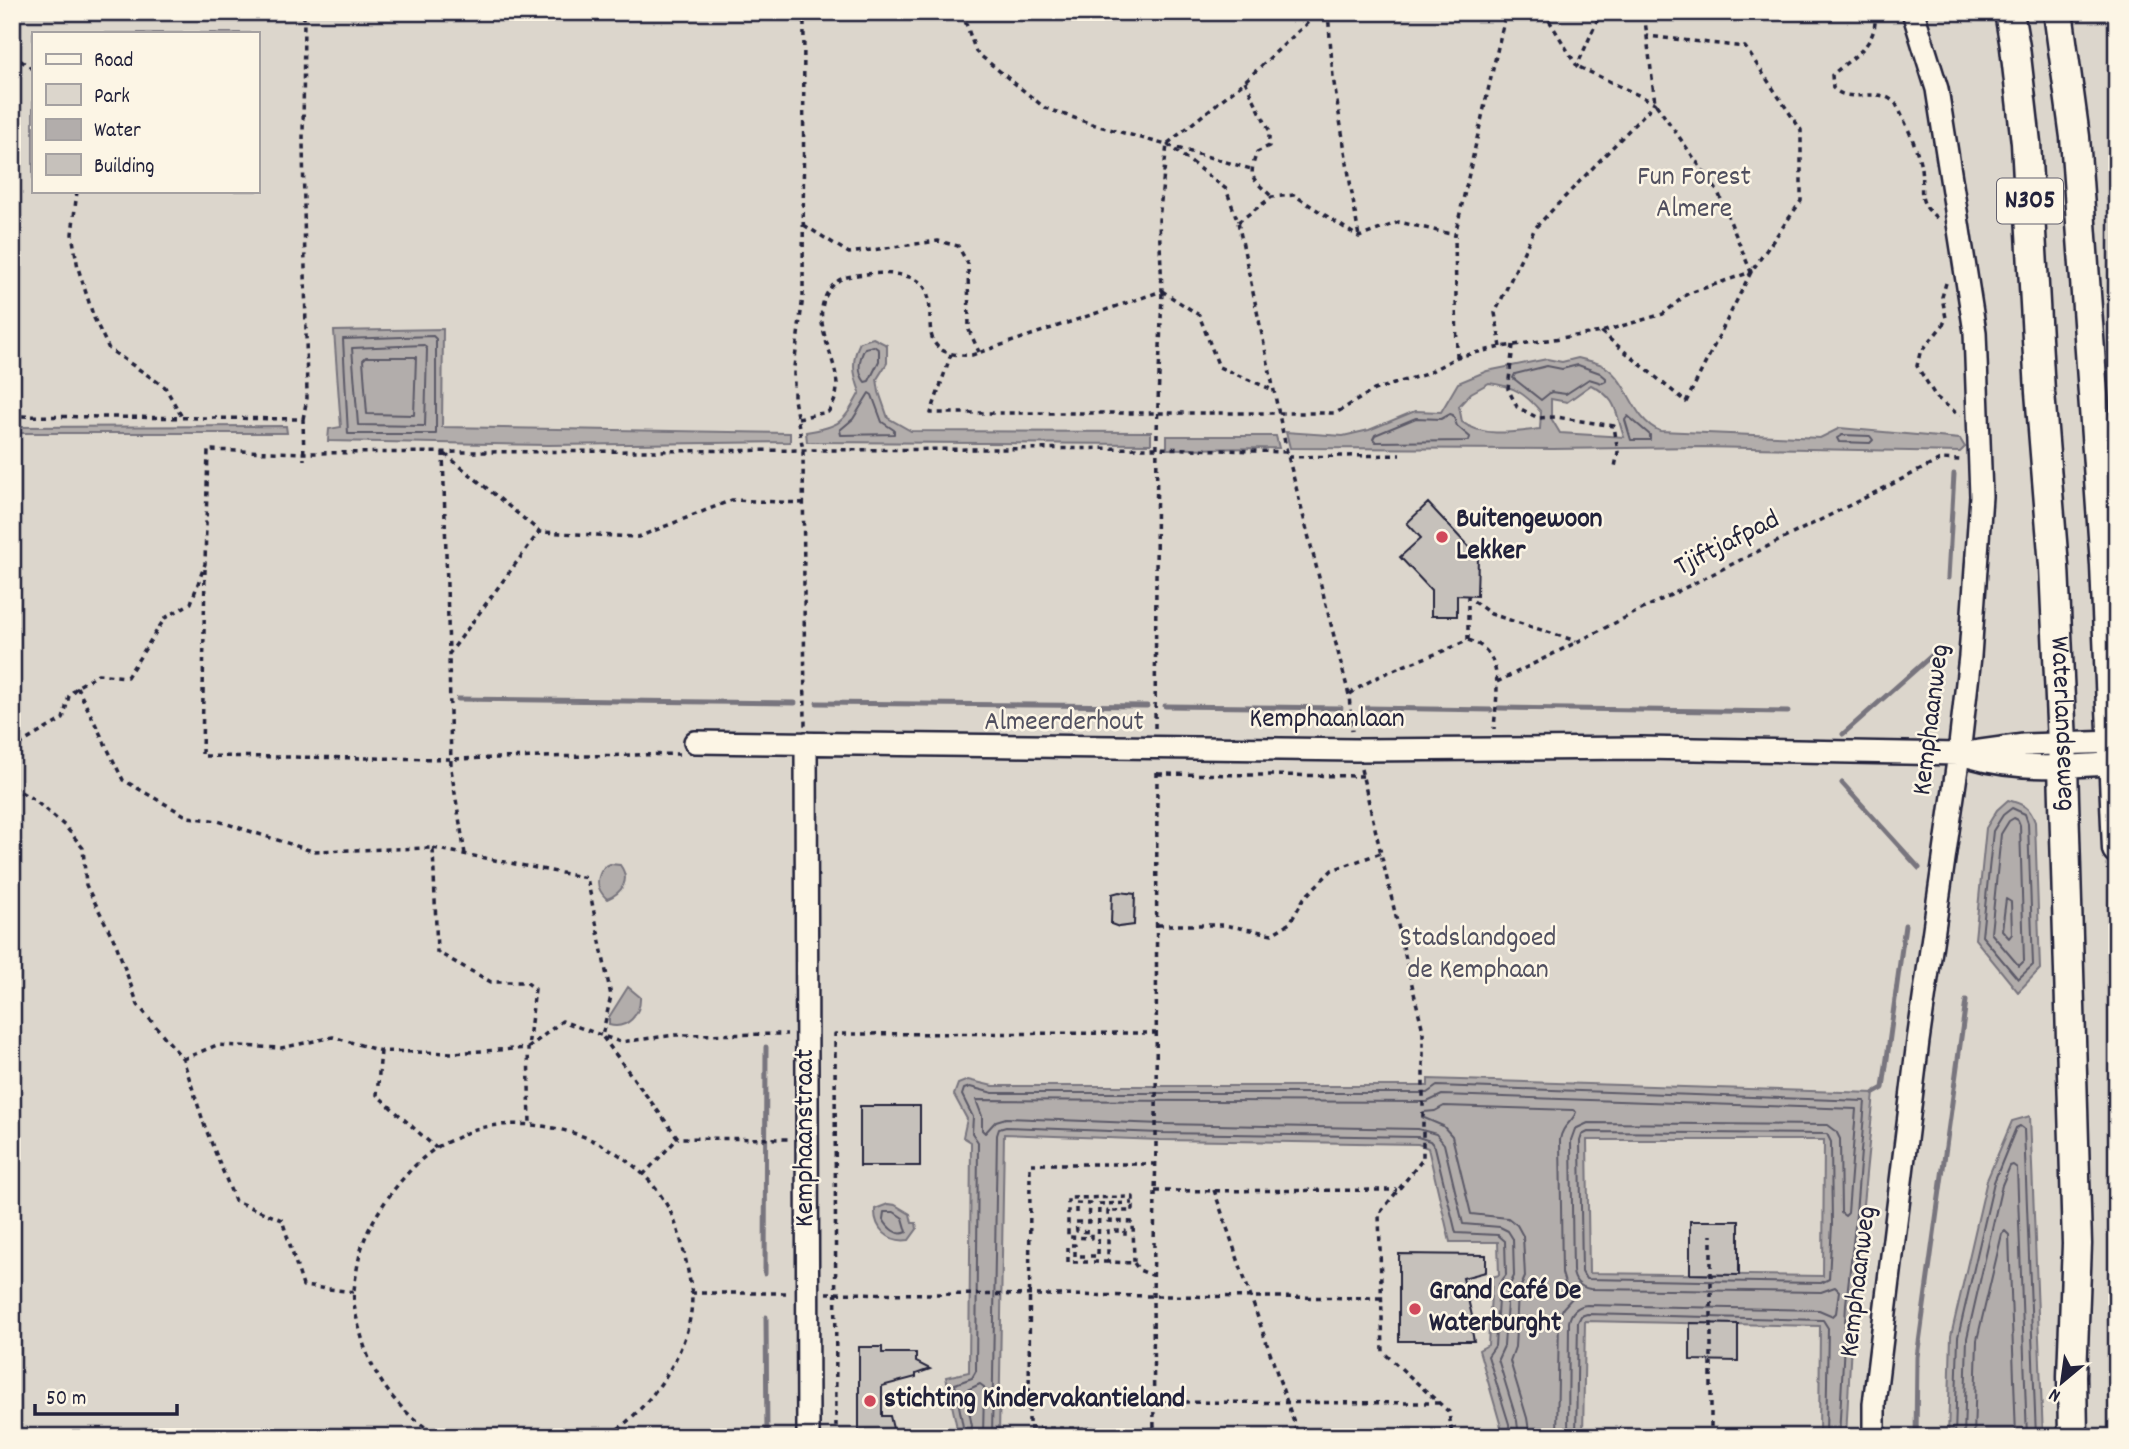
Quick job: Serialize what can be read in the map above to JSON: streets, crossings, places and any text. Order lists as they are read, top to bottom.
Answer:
{
  "streets": {
    "main road": ["N305", "Waterlandseweg"],
    "street": ["Kemphaanweg", "Kemphaanlaan", "Kemphaanstraat"],
    "path": ["Tjiftjafpad"]
  },
  "crossings": [
    ["Tjiftjafpad", "Kemphaanweg"],
    ["Kemphaanweg", "Kemphaanlaan"],
    ["Kemphaanlaan", "Waterlandseweg"],
    ["Kemphaanlaan", "Kemphaanstraat"]
  ],
  "parks": ["Fun Forest Almere", "Almeerderhout", "Stadslandgoed de Kemphaan"],
  "places": ["Buitengewoon Lekker", "Grand Café De Waterburght", "stichting Kindervakantieland"],
  "legend": [
    "Road",
    "Park",
    "Water",
    "Building"
  ],
  "scale_bar": "50 m",
  "north": "bottom left"
}
